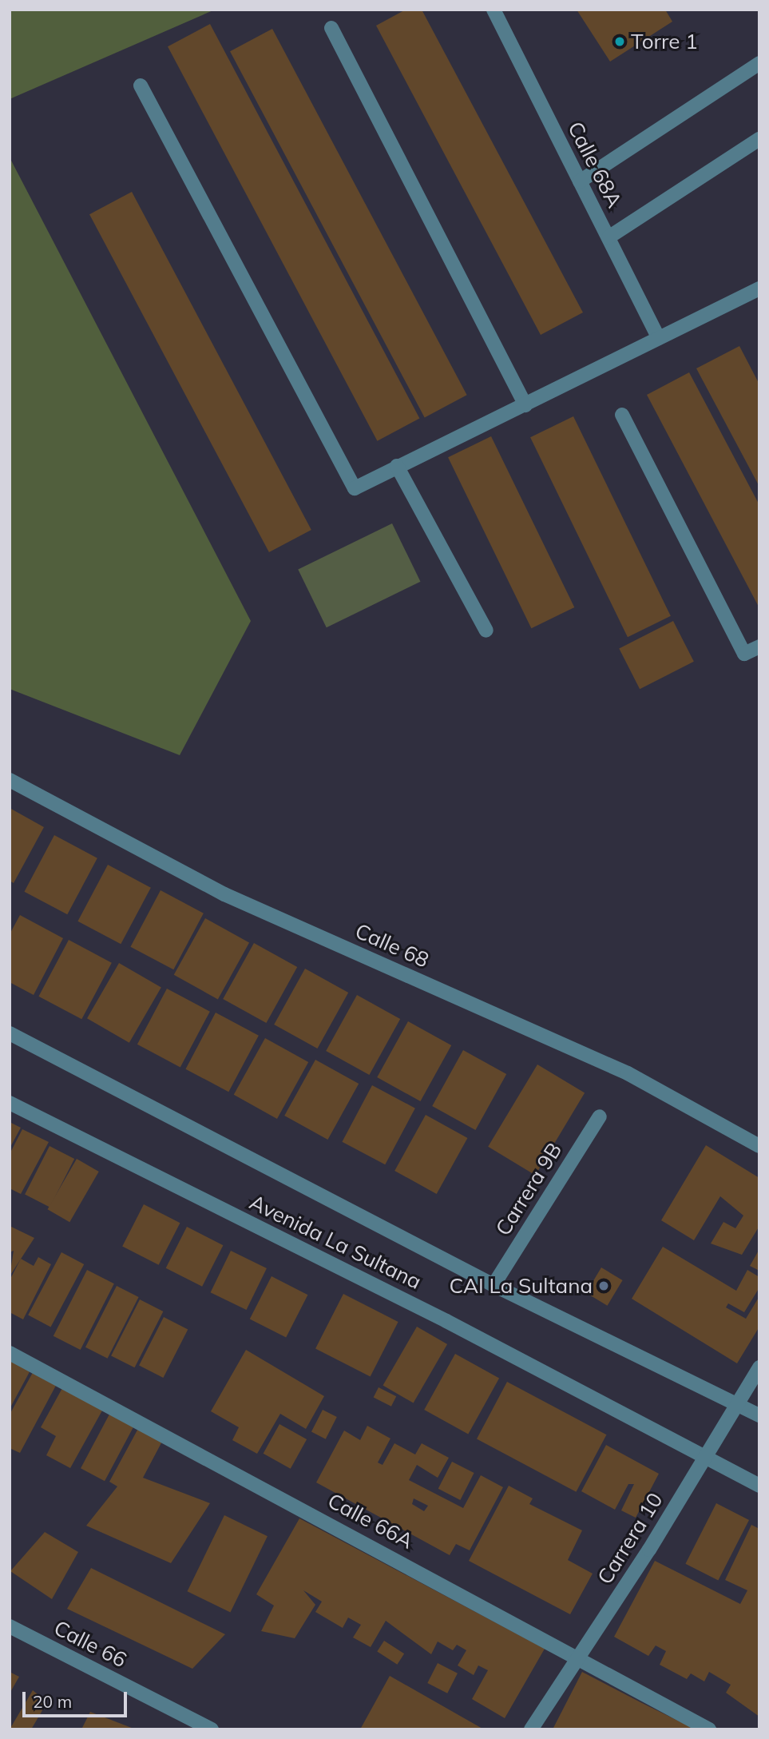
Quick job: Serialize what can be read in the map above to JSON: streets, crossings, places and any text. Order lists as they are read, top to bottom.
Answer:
{
  "streets": {
    "street": [
      "Calle 68A",
      "Calle 68",
      "Carrera 9B",
      "Avenida La Sultana",
      "Calle 66A",
      "Carrera 10",
      "Calle 66"
    ]
  },
  "crossings": [
    ["Carrera 9B", "Avenida La Sultana"],
    ["Avenida La Sultana", "Carrera 10"],
    ["Calle 66A", "Carrera 10"]
  ],
  "places": ["Torre 1", "CAI La Sultana"],
  "scale_bar": "20 m"
}
